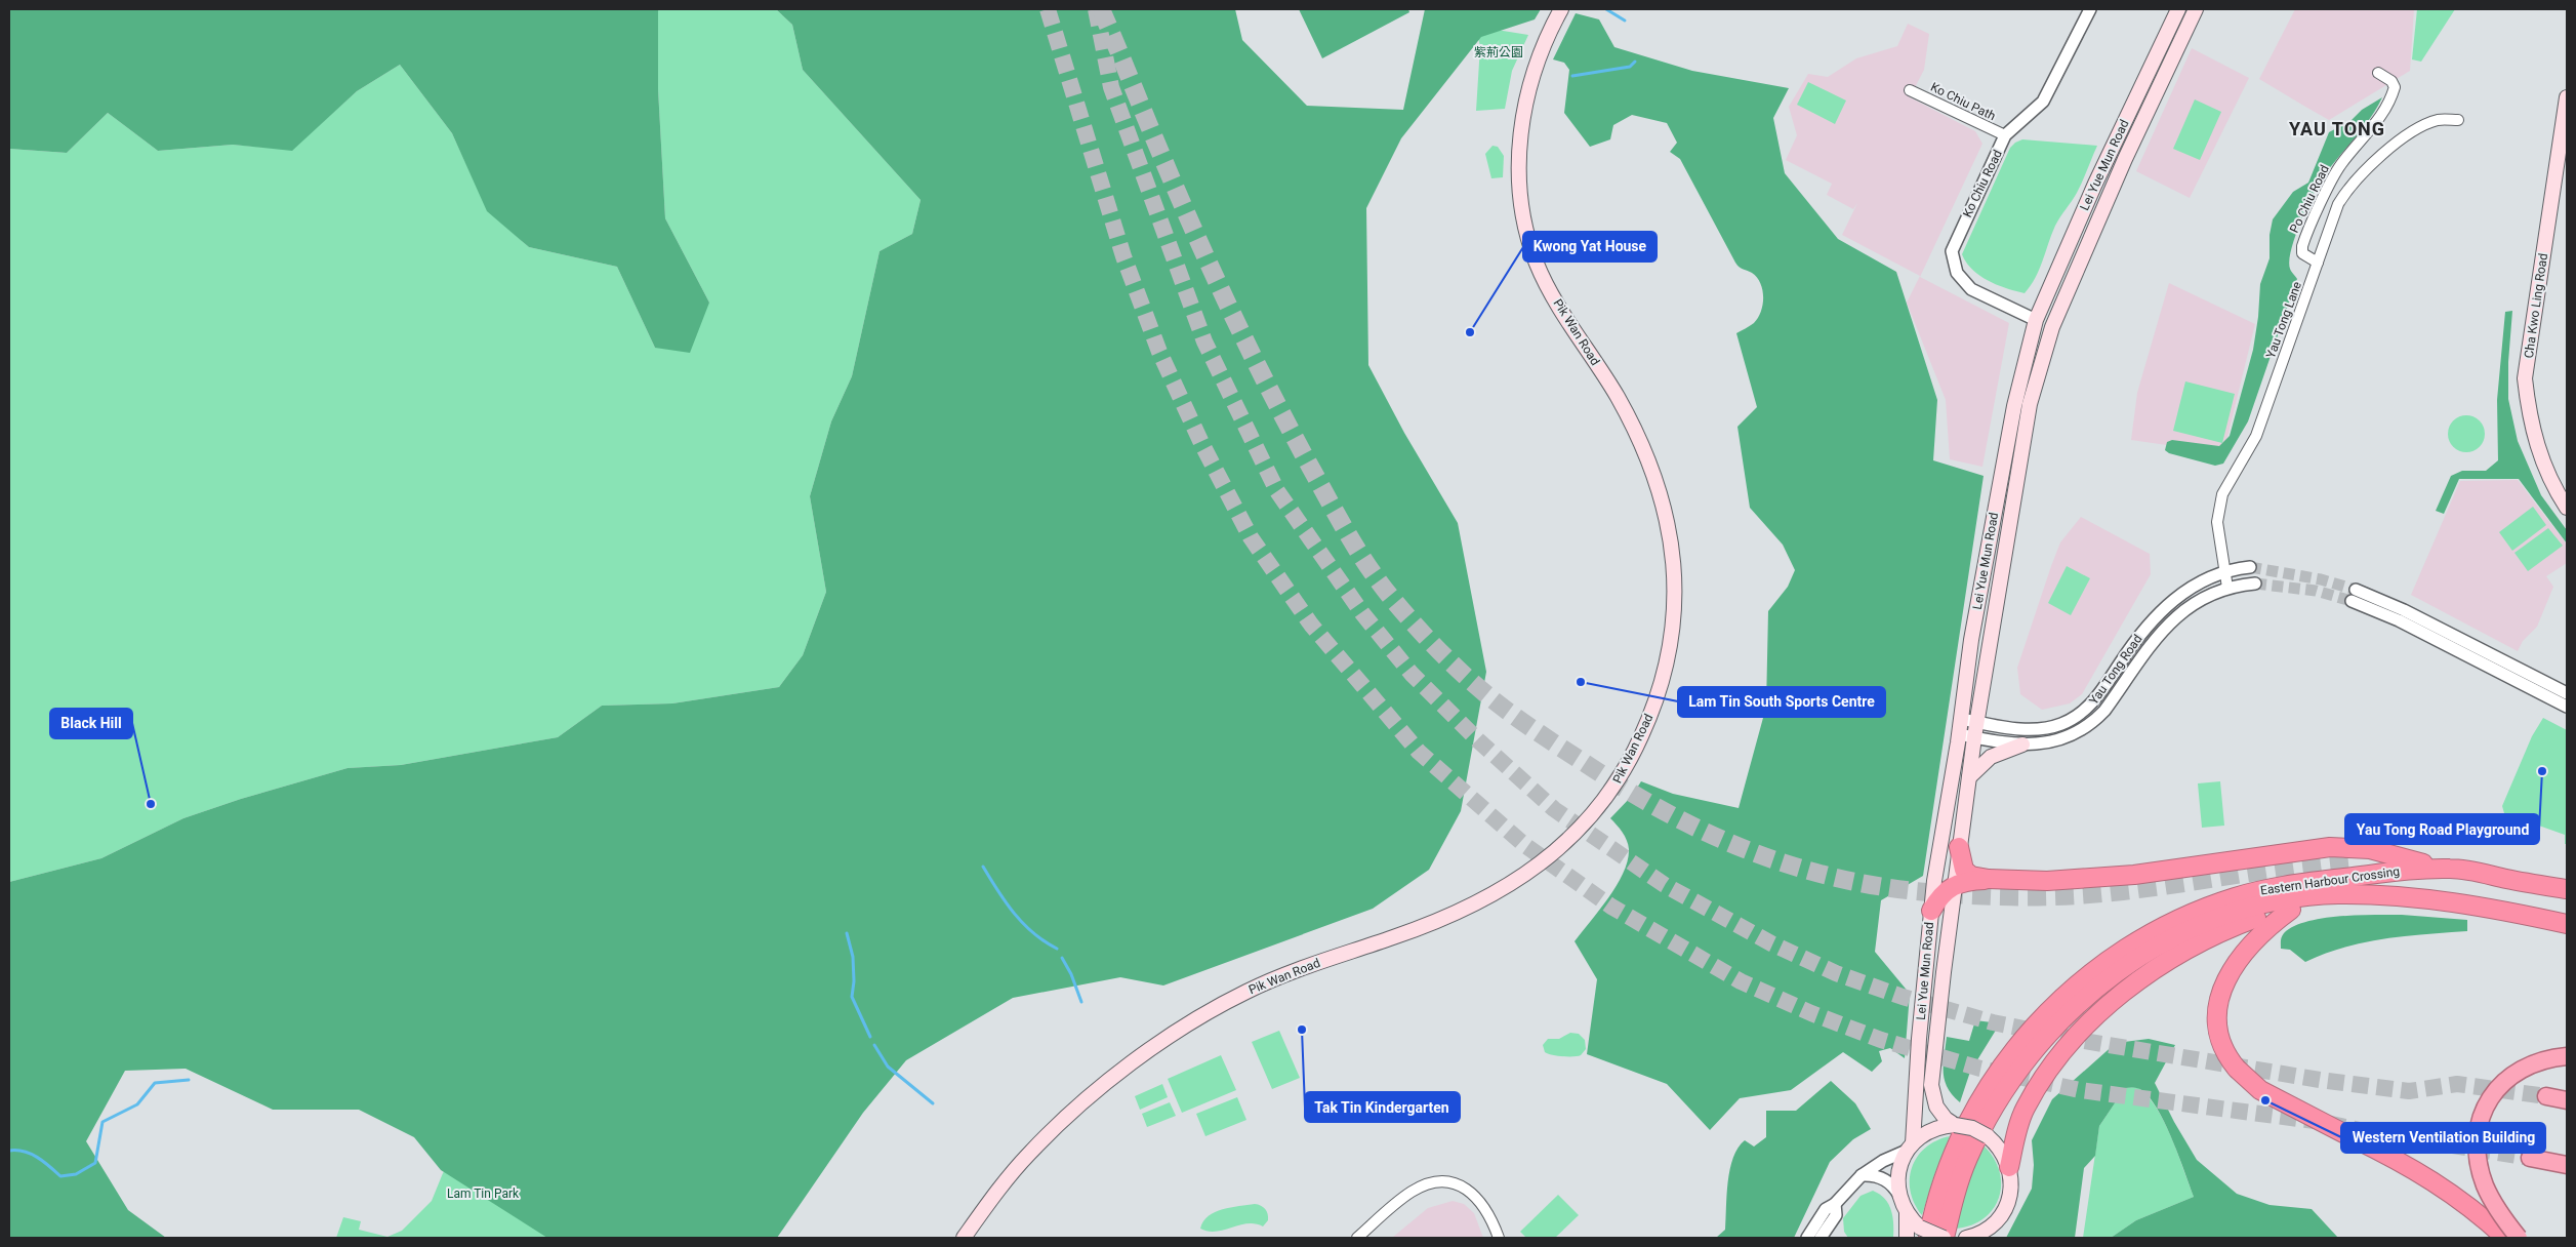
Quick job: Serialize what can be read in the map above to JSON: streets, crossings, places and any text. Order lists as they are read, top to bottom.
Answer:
{
  "streets": {
    "highway": ["Eastern Harbour Crossing"],
    "main road": [
      "Lei Yue Mun Road",
      "Ko Chiu Road",
      "Cha Kwo Ling Road",
      "Pik Wan Road"
    ],
    "street": [
      "Ko Chiu Path",
      "Po Chiu Road",
      "Yau Tong Lane",
      "Yau Tong Road"
    ]
  },
  "crossings": [
    ["Ko Chiu Path", "Ko Chiu Road"],
    ["Lei Yue Mun Road", "Ko Chiu Road"],
    ["Lei Yue Mun Road", "Yau Tong Road"],
    ["Po Chiu Road", "Yau Tong Lane"],
    ["Yau Tong Lane", "Yau Tong Road"]
  ],
  "districts": ["YAU TONG"],
  "parks": ["紫荊公園", "Lam Tin Park"],
  "places": [
    "Kwong Yat House",
    "Lam Tin South Sports Centre",
    "Yau Tong Road Playground",
    "Black Hill",
    "Tak Tin Kindergarten",
    "Western Ventilation Building"
  ]
}
